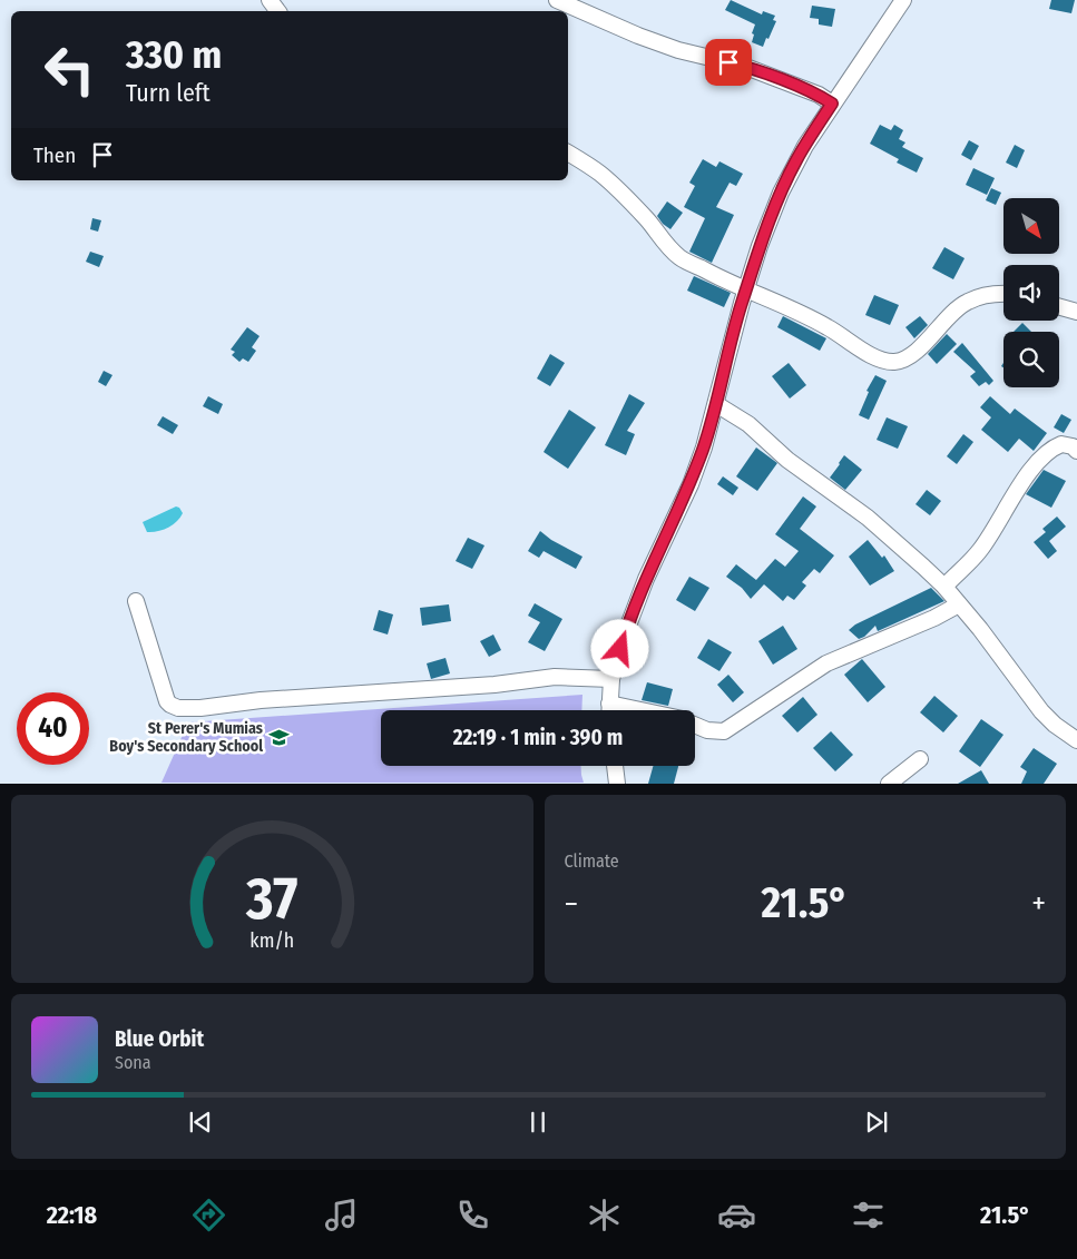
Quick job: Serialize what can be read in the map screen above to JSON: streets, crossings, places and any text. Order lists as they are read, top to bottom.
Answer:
{
  "places": {
    "school or university": ["St Perer's Mumias Boy's Secondary School"]
  },
  "north": "bottom right",
  "page": {
    "turn": ["330 m", "Turn left"],
    "then": "Then",
    "limit": "40",
    "trip": "22:19 · 1 min · 390 m",
    "tile": "Climate",
    "heat": ["−", "21.5°", "+"],
    "song": ["Blue Orbit", "Sona"],
    "tabs": ["22:18", "21.5°"],
    "gauge": ["37", "km/h"]
  }
}
